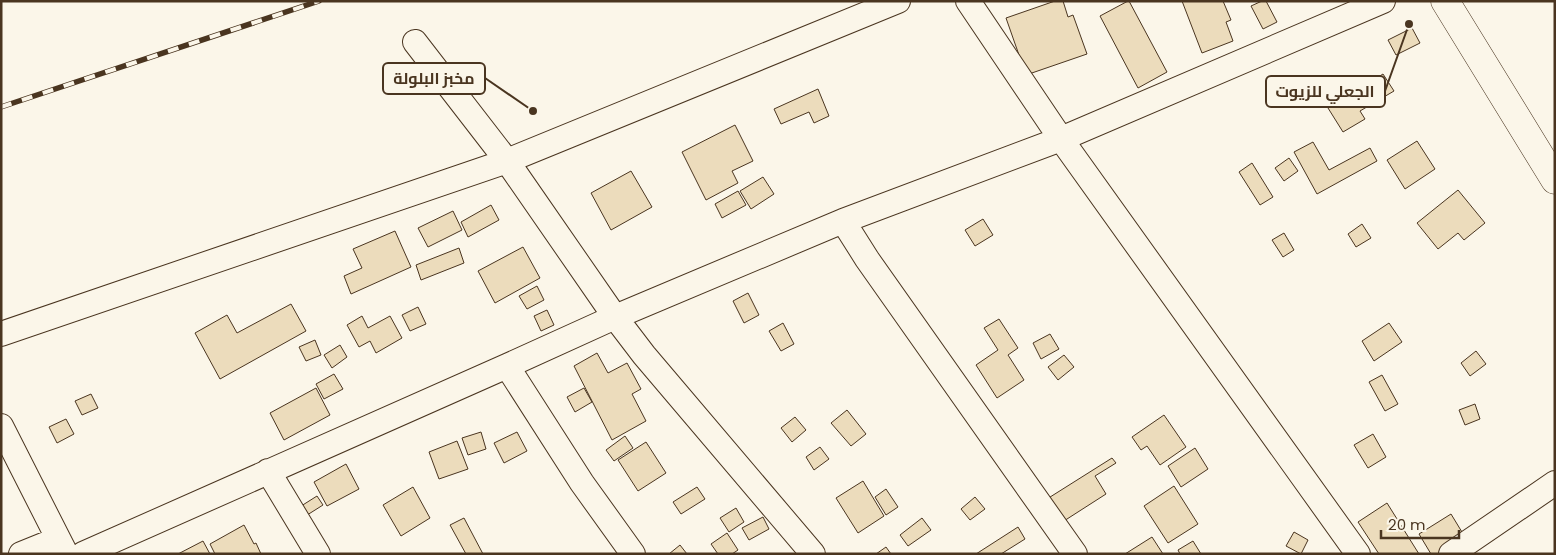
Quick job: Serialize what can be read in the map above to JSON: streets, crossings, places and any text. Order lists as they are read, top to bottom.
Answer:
{
  "places": ["الجعلي للزيوت", "مخبز البلولة"],
  "scale_bar": "20 m"
}
